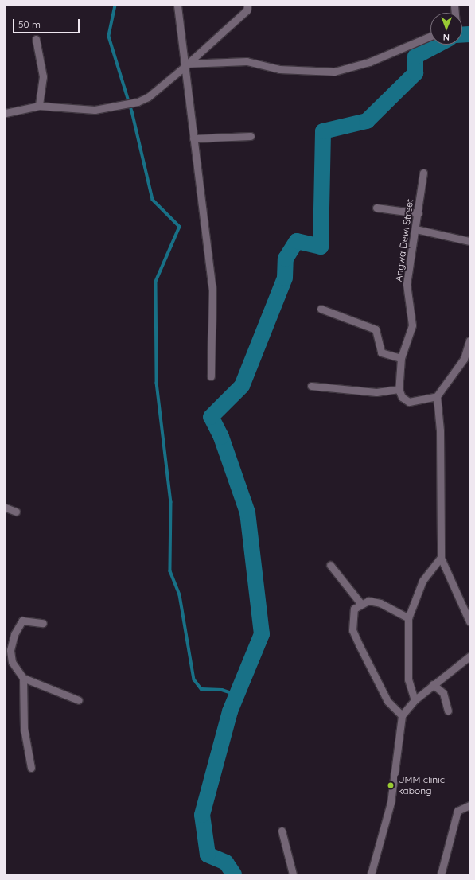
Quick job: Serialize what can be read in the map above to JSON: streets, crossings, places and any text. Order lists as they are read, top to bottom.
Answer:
{
  "streets": {
    "street": ["Angwa Dewi Street"]
  },
  "places": ["UMM clinic kabong"],
  "scale_bar": "50 m",
  "north": "bottom"
}
